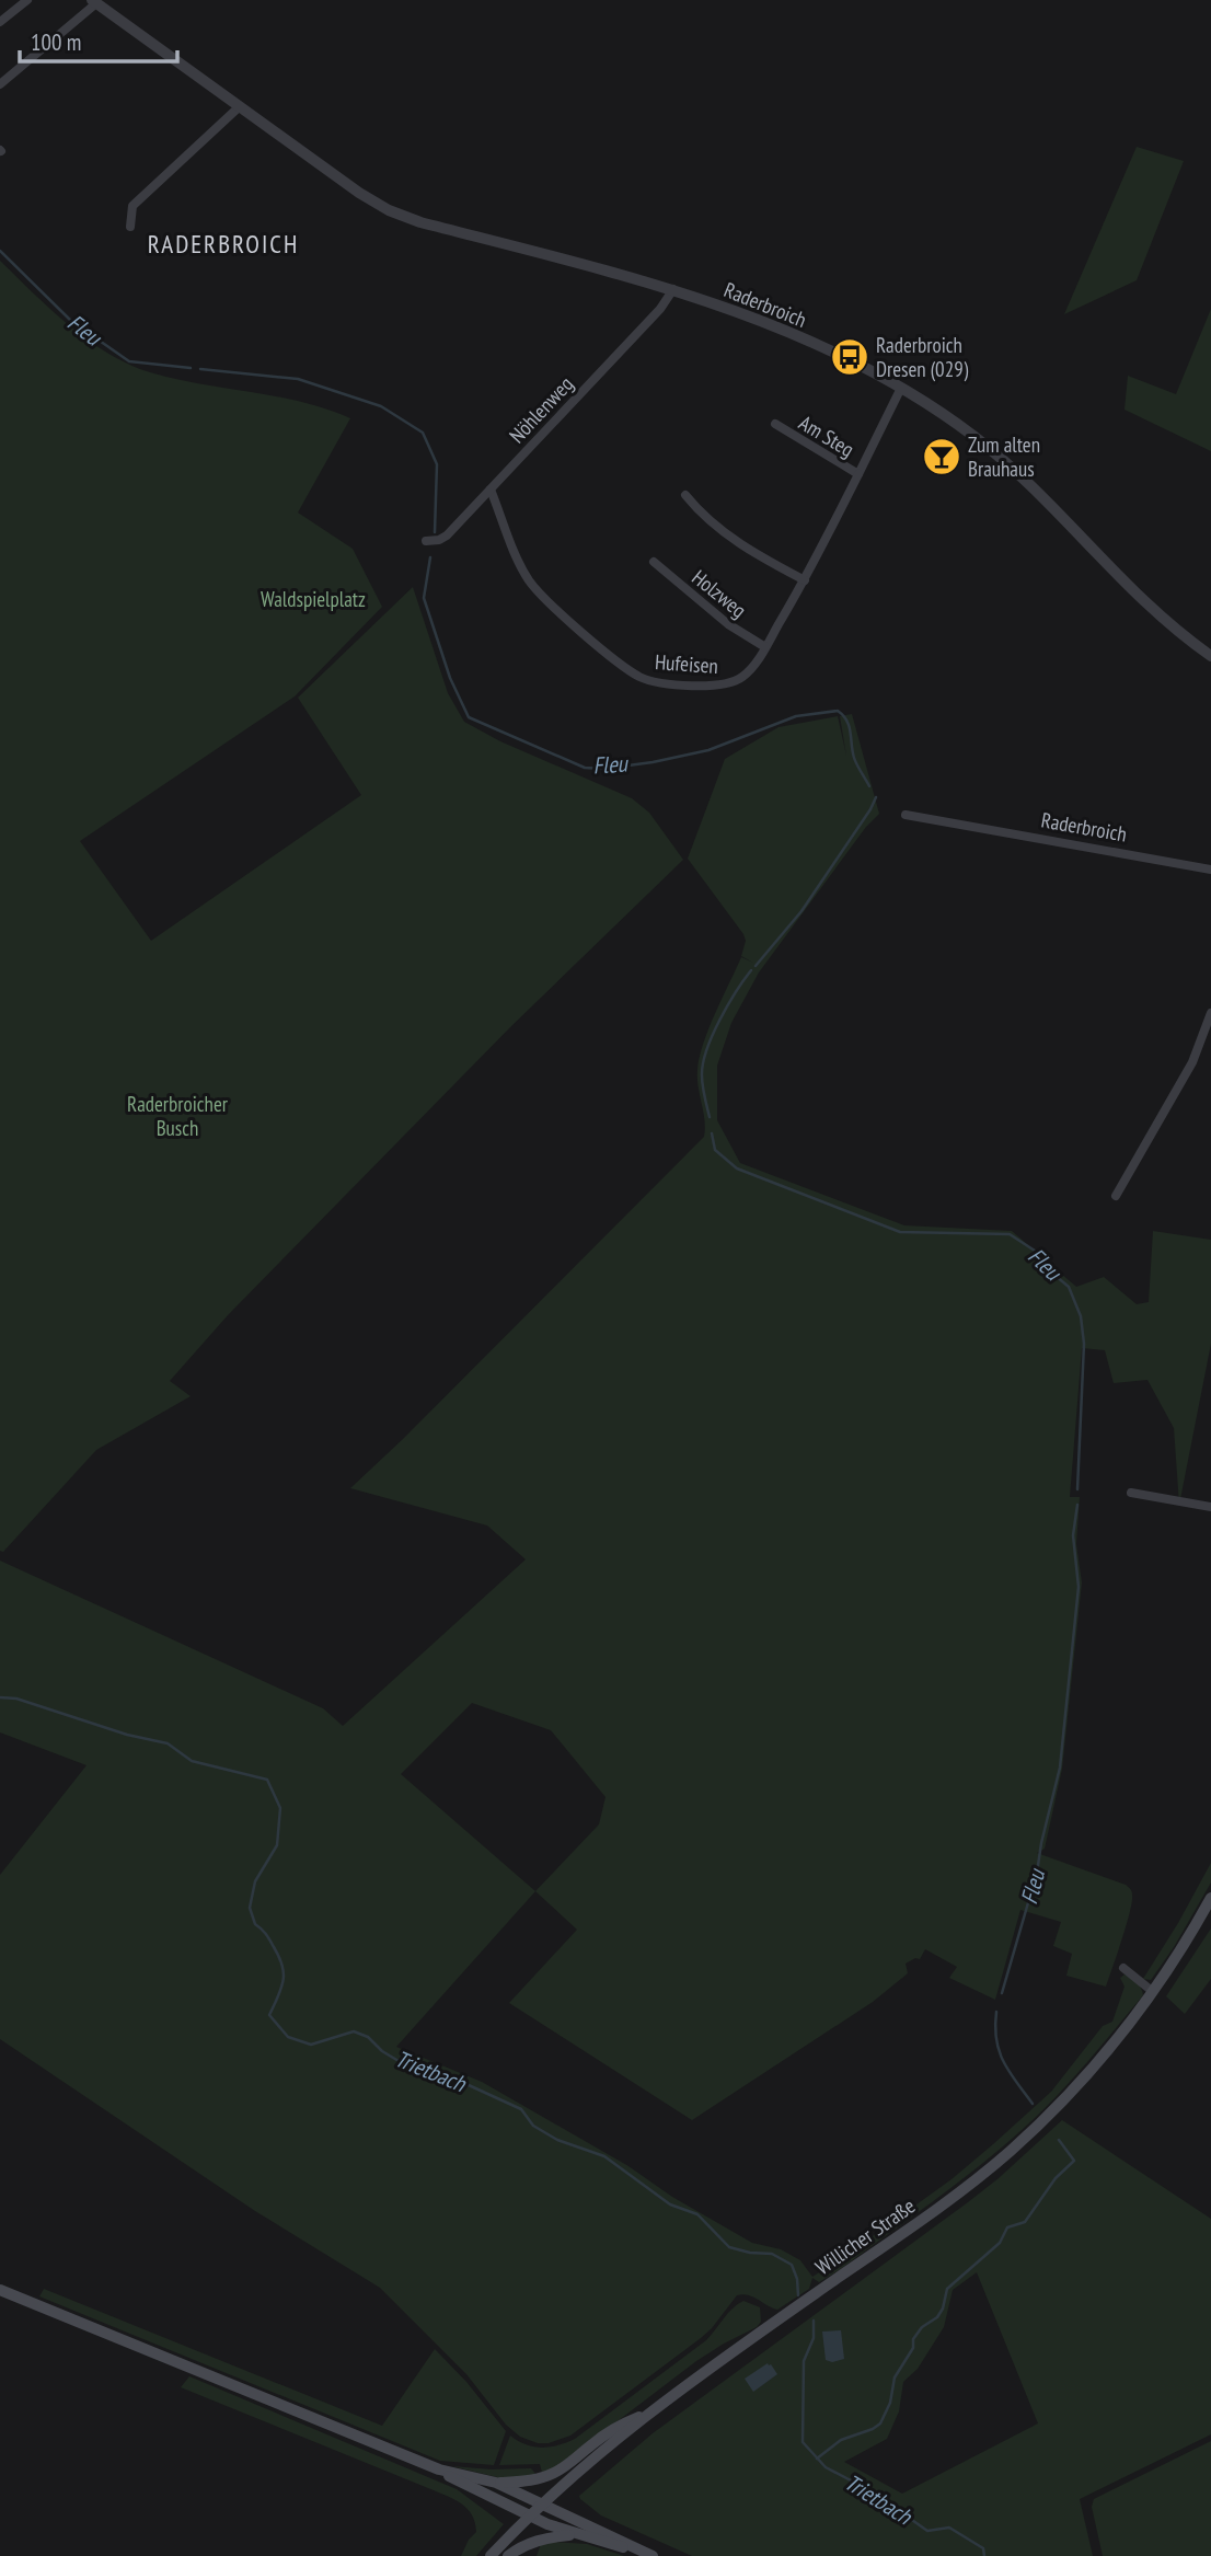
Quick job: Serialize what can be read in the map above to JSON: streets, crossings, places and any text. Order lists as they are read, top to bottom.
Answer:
{
  "streets": {
    "main road": ["Willicher Straße"],
    "street": [
      "Raderbroich",
      "Nöhlenweg",
      "Am Steg",
      "Holzweg",
      "Hufeisen"
    ]
  },
  "crossings": [
    ["Raderbroich", "Nöhlenweg"],
    ["Raderbroich", "Am Steg"],
    ["Nöhlenweg", "Hufeisen"],
    ["Am Steg", "Hufeisen"],
    ["Holzweg", "Hufeisen"]
  ],
  "districts": ["RADERBROICH"],
  "water": ["Fleu", "Trietbach"],
  "parks": ["Waldspielplatz", "Raderbroicher Busch"],
  "places": {
    "bus stop": ["Raderbroich Dresen (029)"],
    "bar": ["Zum alten Brauhaus"]
  },
  "scale_bar": "100 m"
}
